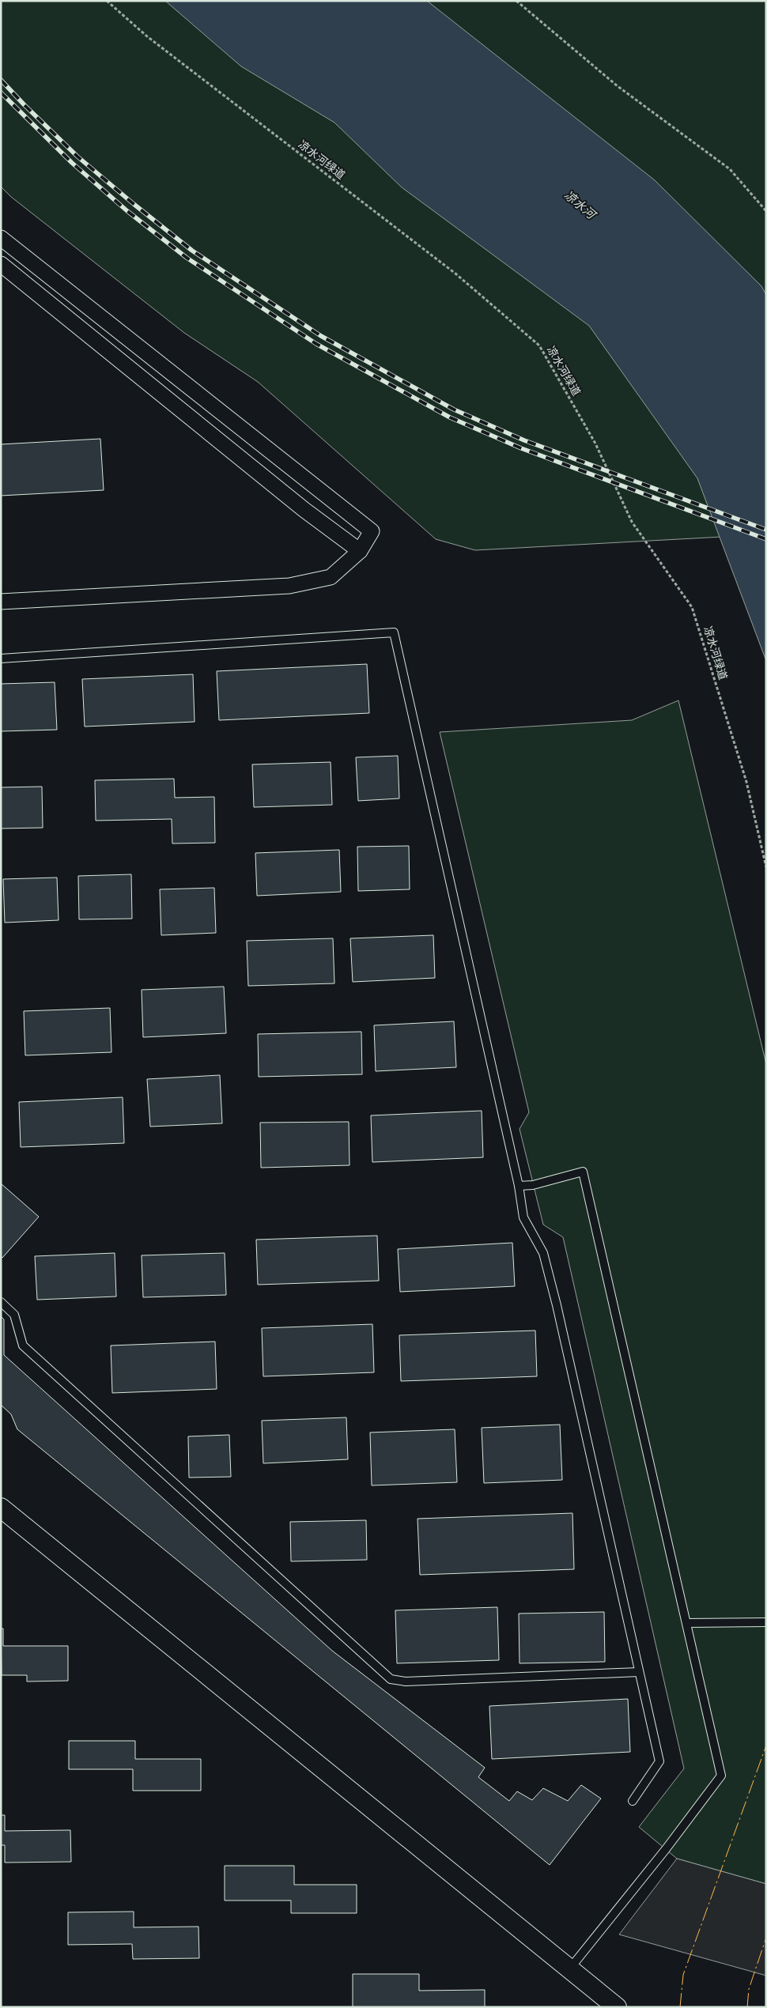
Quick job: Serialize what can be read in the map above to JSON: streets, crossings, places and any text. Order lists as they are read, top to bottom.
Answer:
{
  "streets": {
    "path": ["凉水河绿道"]
  },
  "water": ["凉水河"]
}
